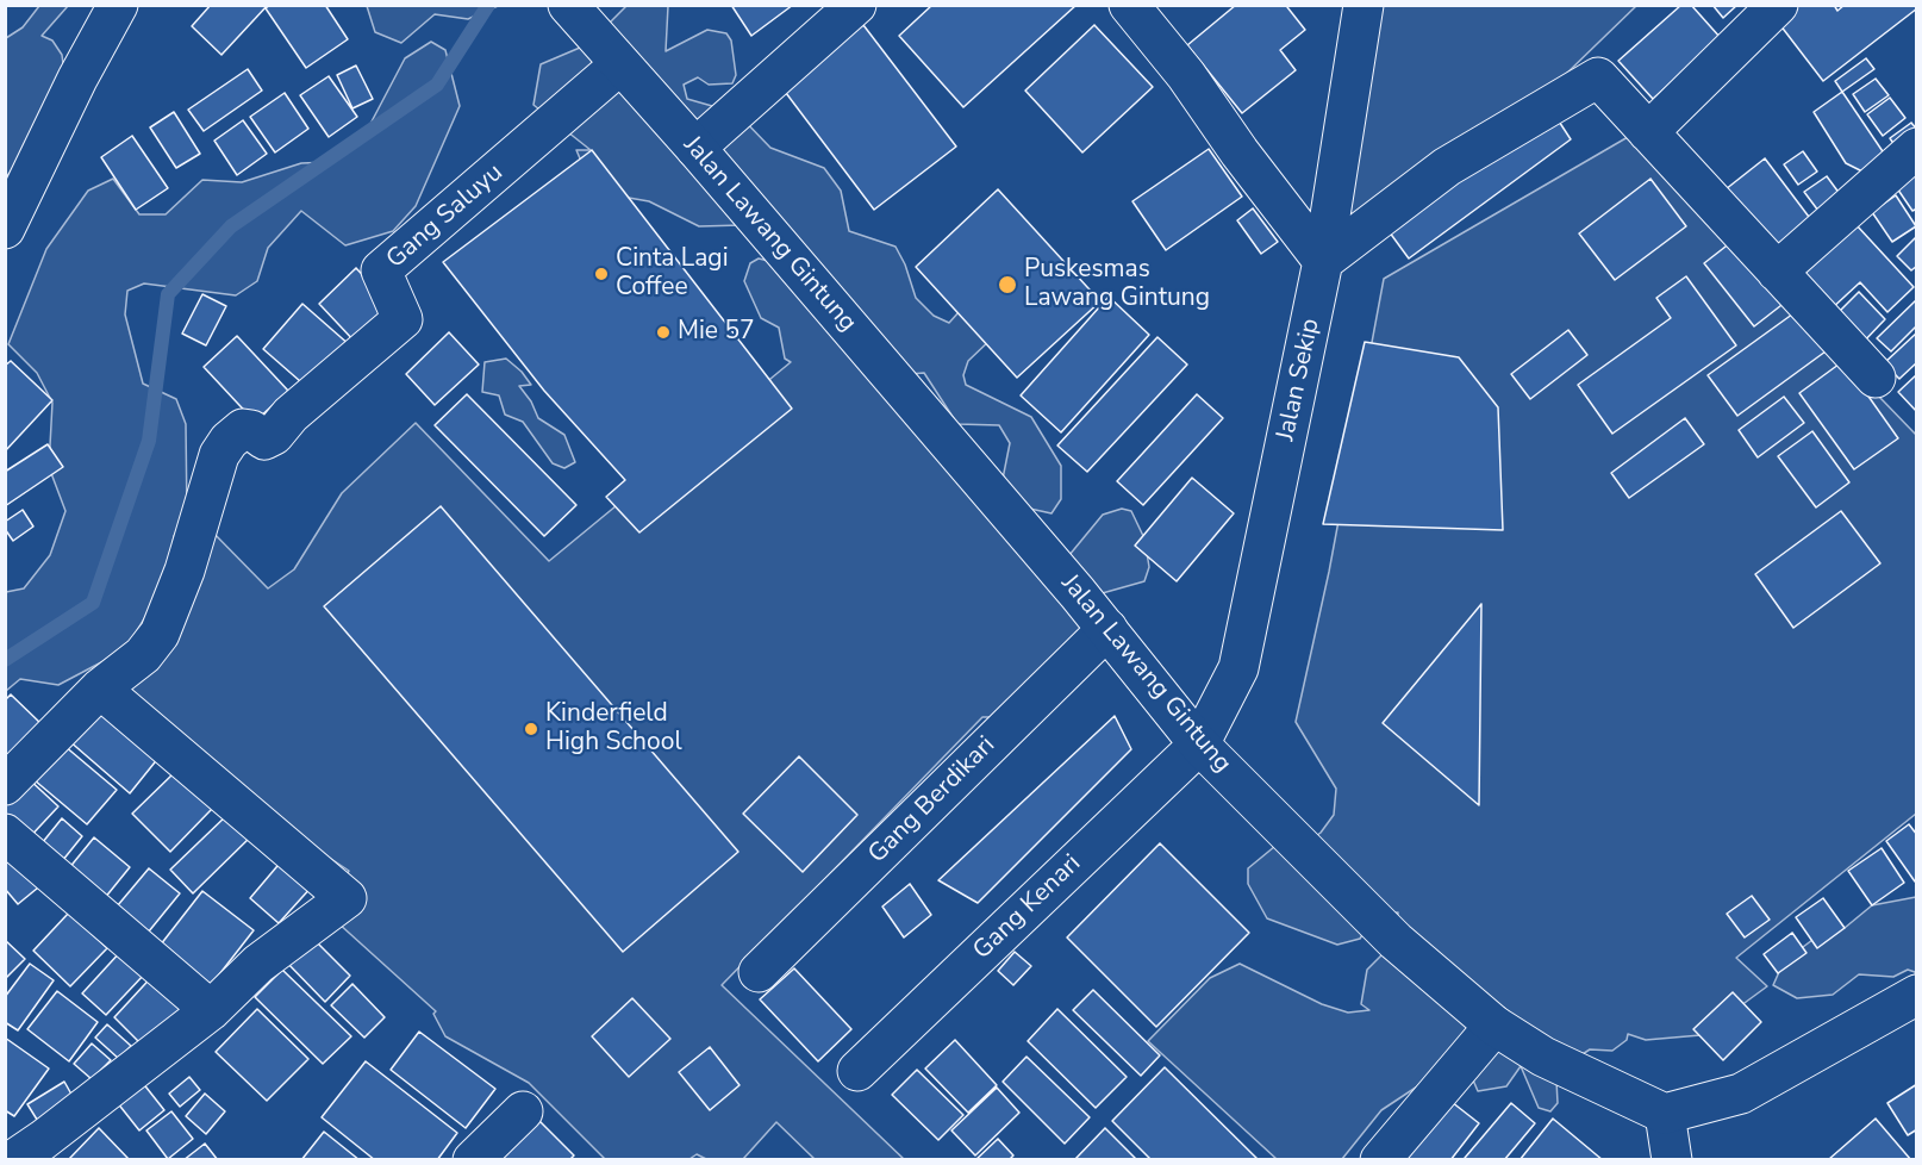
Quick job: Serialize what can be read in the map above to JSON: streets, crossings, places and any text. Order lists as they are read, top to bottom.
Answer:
{
  "streets": {
    "street": [
      "Gang Saluyu",
      "Jalan Lawang Gintung",
      "Jalan Sekip",
      "Gang Berdikari",
      "Gang Kenari"
    ]
  },
  "crossings": [
    ["Gang Saluyu", "Jalan Lawang Gintung"],
    ["Jalan Lawang Gintung", "Jalan Sekip"],
    ["Jalan Lawang Gintung", "Gang Berdikari"],
    ["Jalan Lawang Gintung", "Gang Kenari"],
    ["Jalan Sekip", "Gang Kenari"]
  ],
  "places": [
    "Cinta Lagi Coffee",
    "Puskesmas Lawang Gintung",
    "Mie 57",
    "Kinderfield High School"
  ]
}
